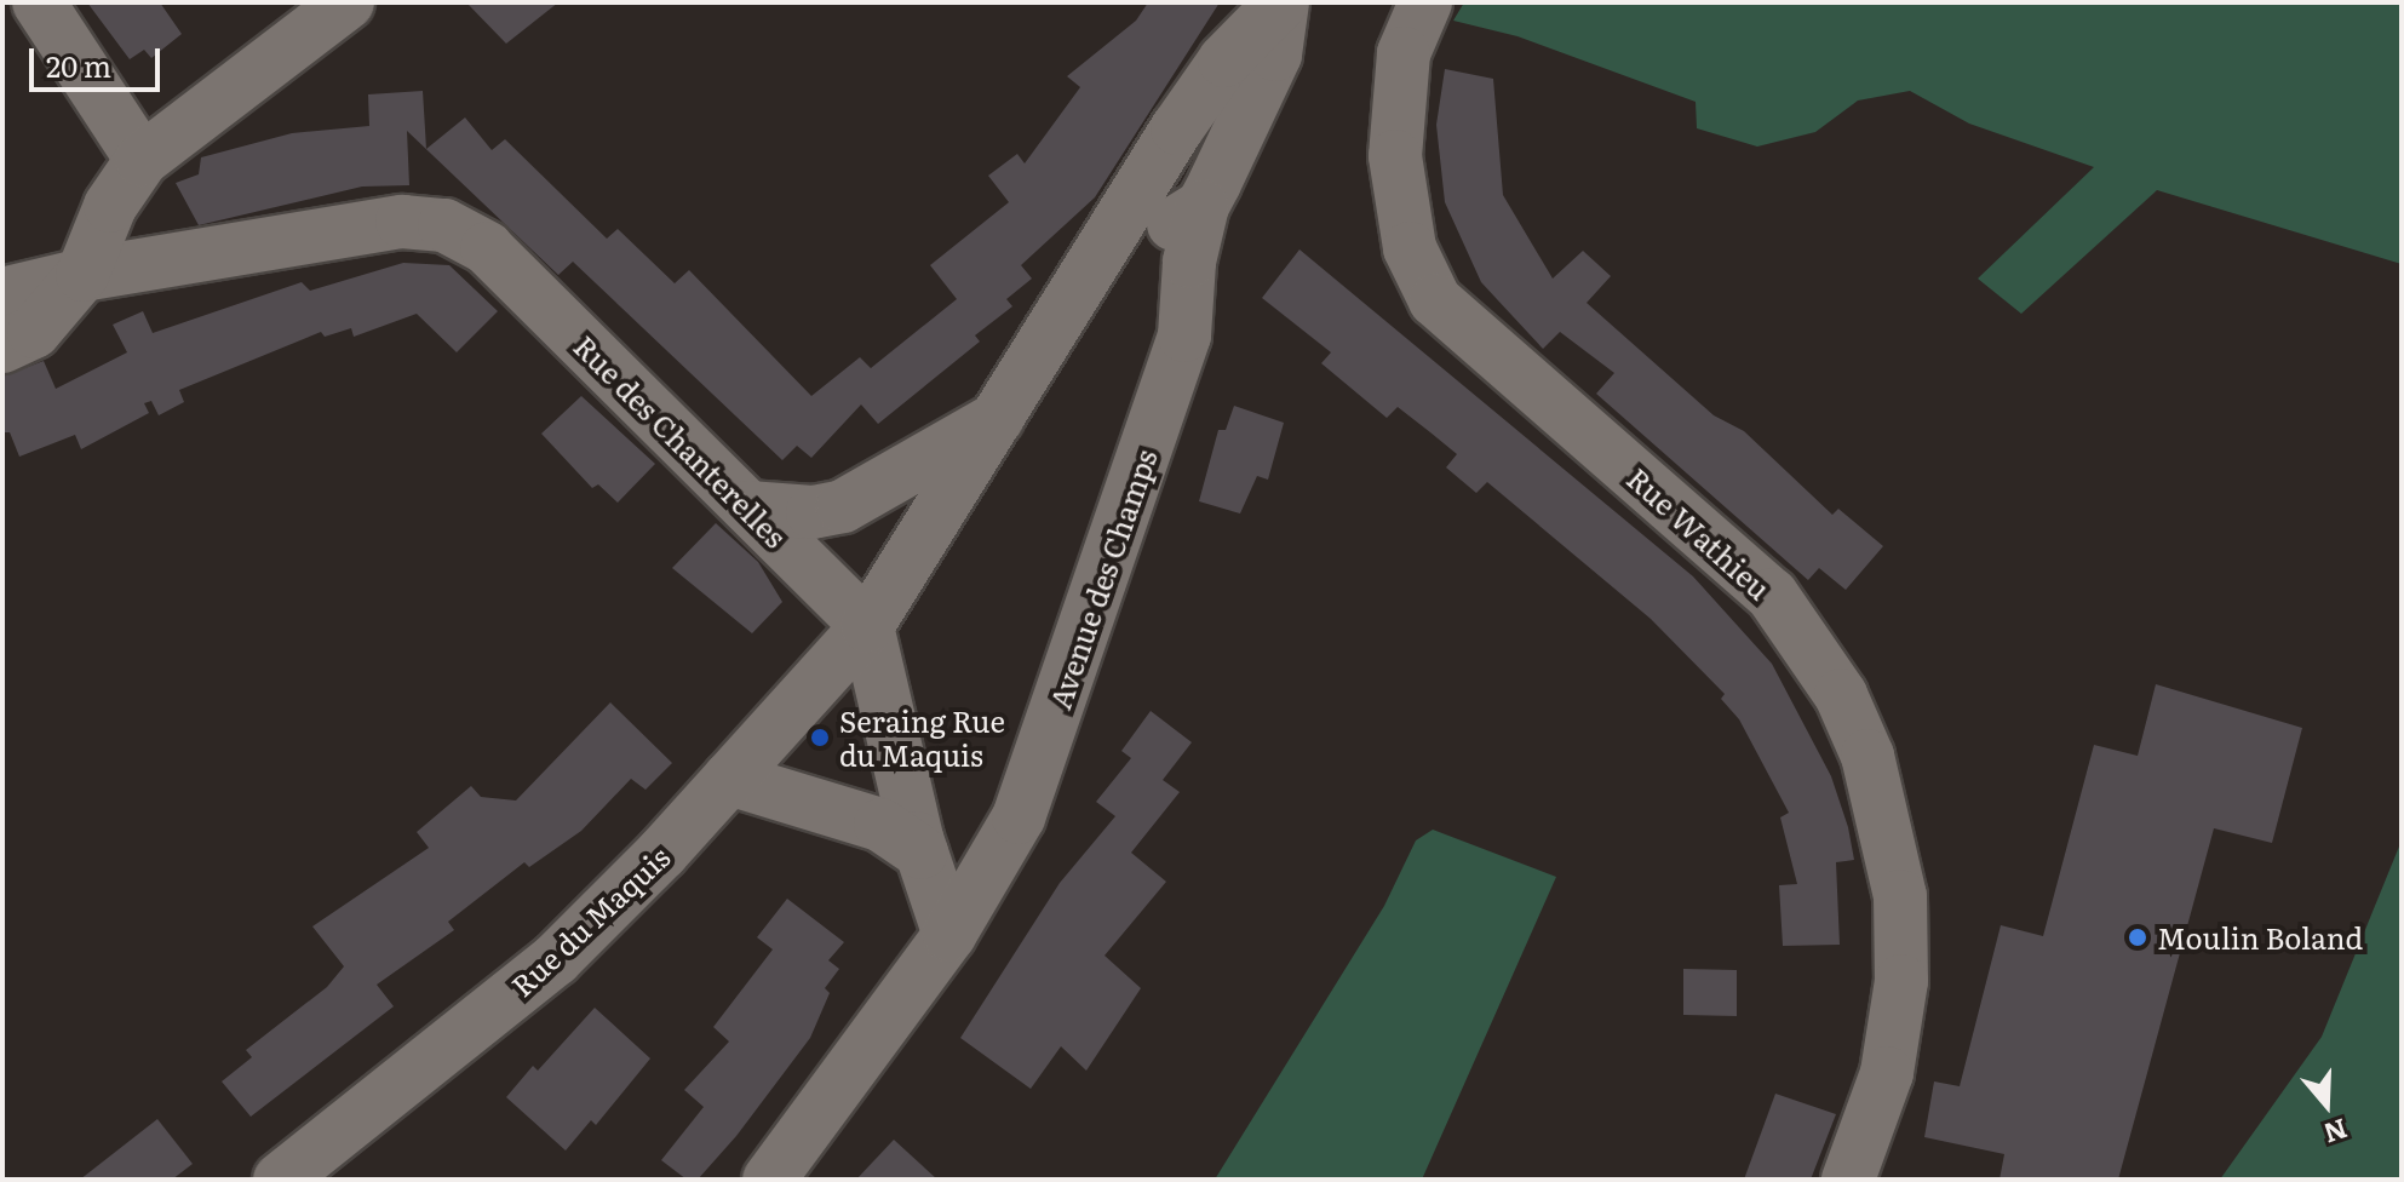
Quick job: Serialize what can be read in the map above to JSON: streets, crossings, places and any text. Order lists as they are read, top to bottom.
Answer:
{
  "streets": {
    "street": [
      "Rue des Chanterelles",
      "Rue Wathieu",
      "Avenue des Champs",
      "Rue du Maquis"
    ]
  },
  "crossings": [
    ["Rue des Chanterelles", "Rue du Maquis"]
  ],
  "places": ["Seraing Rue du Maquis", "Moulin Boland"],
  "scale_bar": "20 m",
  "north": "bottom"
}
